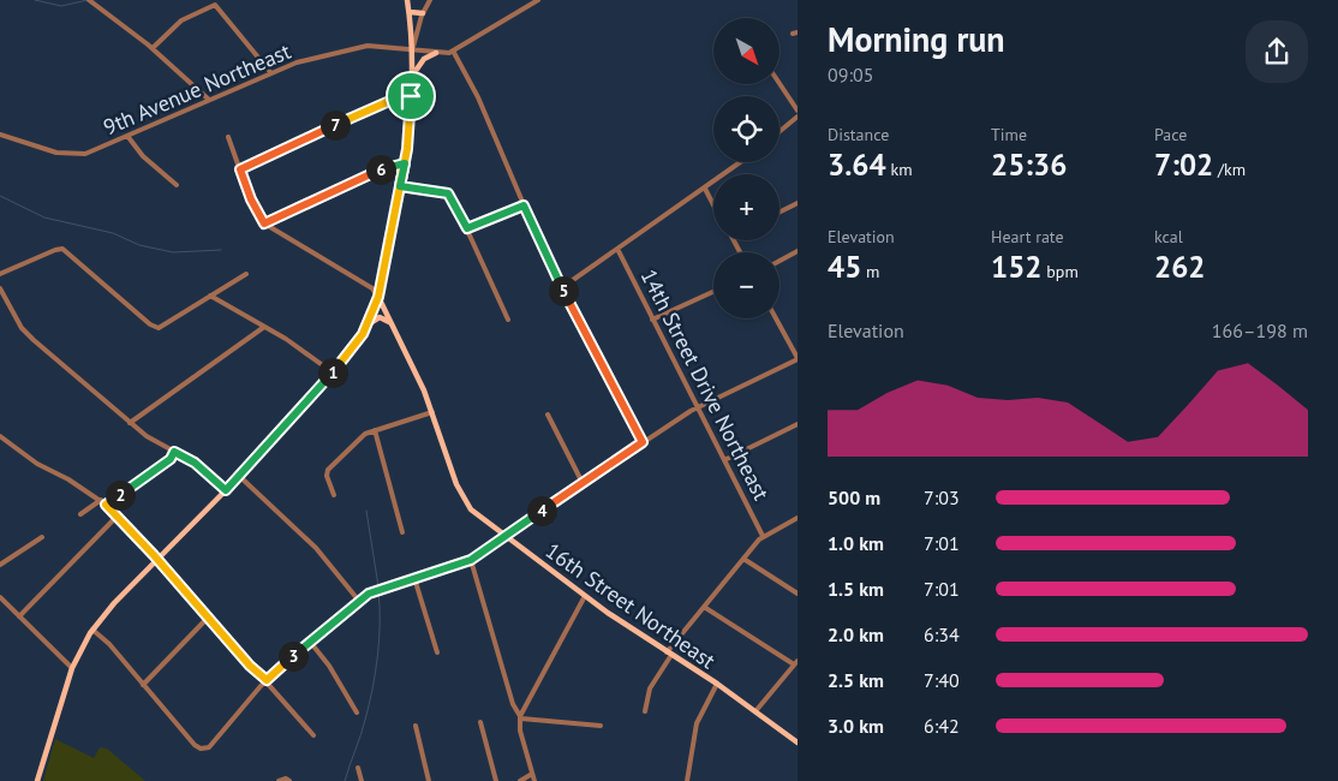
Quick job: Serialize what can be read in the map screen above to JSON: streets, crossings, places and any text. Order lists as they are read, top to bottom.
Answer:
{
  "streets": {
    "main road": ["16th Street Northeast"],
    "street": ["9th Avenue Northeast", "14th Street Drive Northeast"]
  },
  "north": "bottom right",
  "page": {
    "heading": ["Morning run", "09:05"],
    "map_buttons": ["+", "−"],
    "stats": [
      ["Distance", "3.64 km"],
      ["Time", "25:36"],
      ["Pace", "7:02 /km"],
      ["Elevation", "45 m"],
      ["Heart rate", "152 bpm"],
      ["kcal", "262"]
    ],
    "pins": [
      "7",
      "6",
      "5",
      "1",
      "2",
      "4",
      "3"
    ],
    "chart": ["Elevation", "166–198 m"],
    "list": [
      {
        "name": "500 m",
        "note": "7:03"
      },
      {
        "name": "1.0 km",
        "note": "7:01"
      },
      {
        "name": "1.5 km",
        "note": "7:01"
      },
      {
        "name": "2.0 km",
        "note": "6:34"
      },
      {
        "name": "2.5 km",
        "note": "7:40"
      },
      {
        "name": "3.0 km",
        "note": "6:42"
      }
    ]
  }
}
